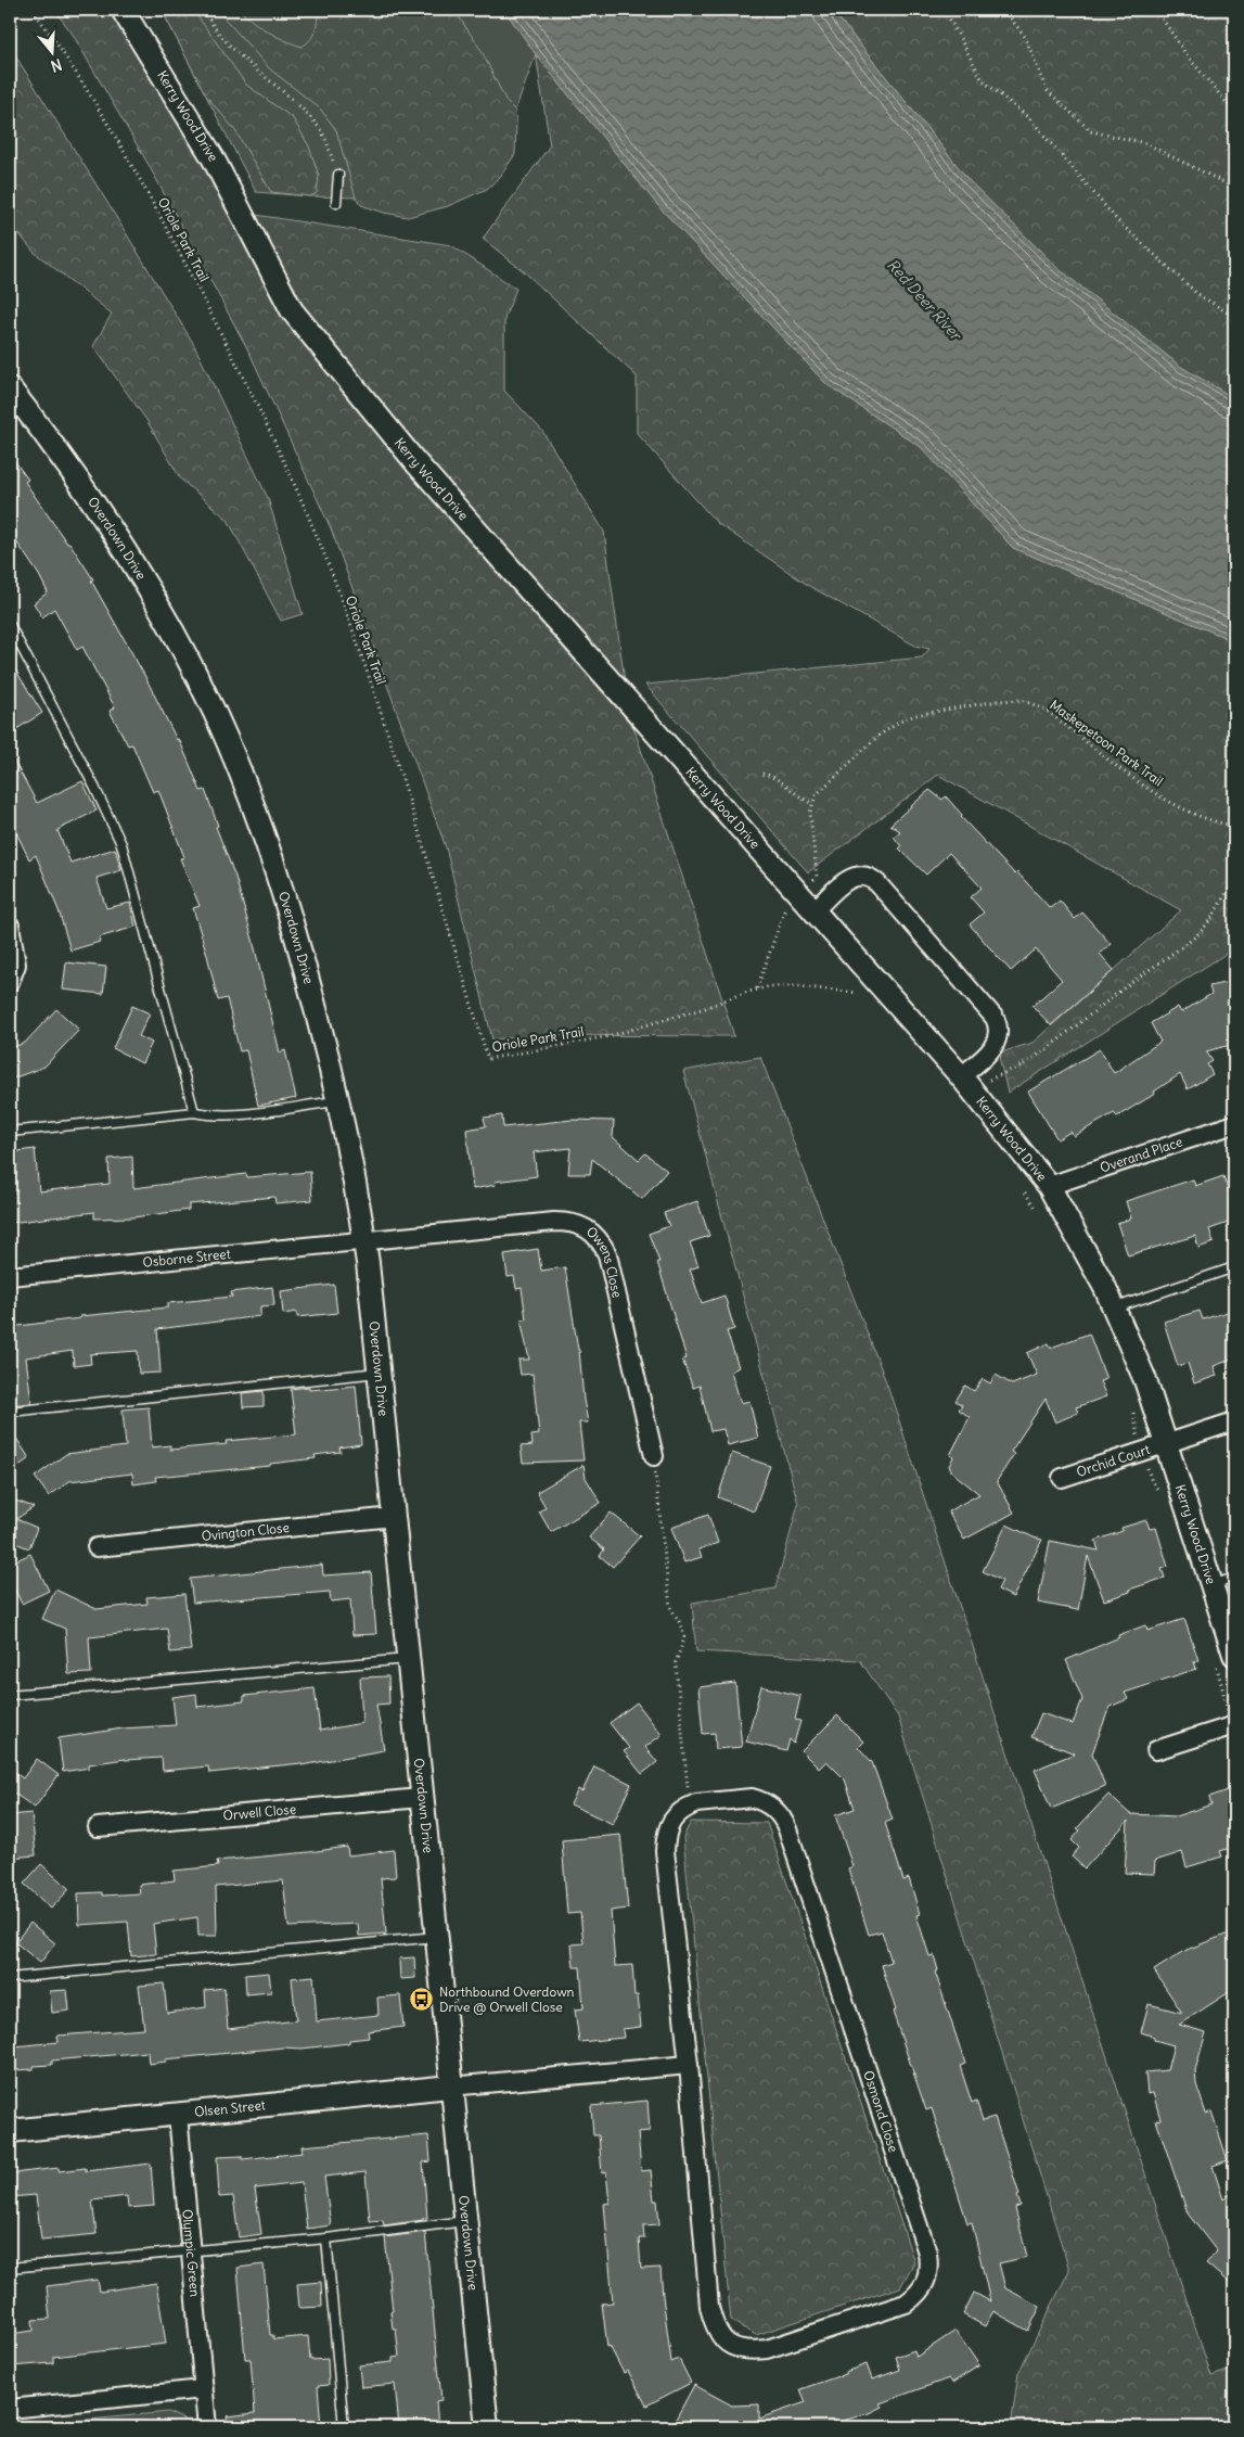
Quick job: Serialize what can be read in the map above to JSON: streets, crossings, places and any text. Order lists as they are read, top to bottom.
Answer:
{
  "streets": {
    "street": [
      "Kerry Wood Drive",
      "Overdown Drive",
      "Overand Place",
      "Osborne Street",
      "Owens Close",
      "Orchid Court",
      "Ovington Close",
      "Orwell Close",
      "Olsen Street",
      "Osmond Close",
      "Olympic Green"
    ],
    "path": ["Oriole Park Trail", "Maskepetoon Park Trail"]
  },
  "crossings": [
    ["Kerry Wood Drive", "Overand Place"],
    ["Kerry Wood Drive", "Orchid Court"],
    ["Overdown Drive", "Osborne Street"],
    ["Overdown Drive", "Owens Close"],
    ["Overdown Drive", "Ovington Close"],
    ["Overdown Drive", "Orwell Close"],
    ["Overdown Drive", "Olsen Street"],
    ["Osborne Street", "Owens Close"],
    ["Olsen Street", "Olympic Green"]
  ],
  "water": ["Red Deer River"],
  "places": {
    "bus stop": ["Northbound Overdown Drive @ Orwell Close"]
  },
  "north": "bottom"
}
